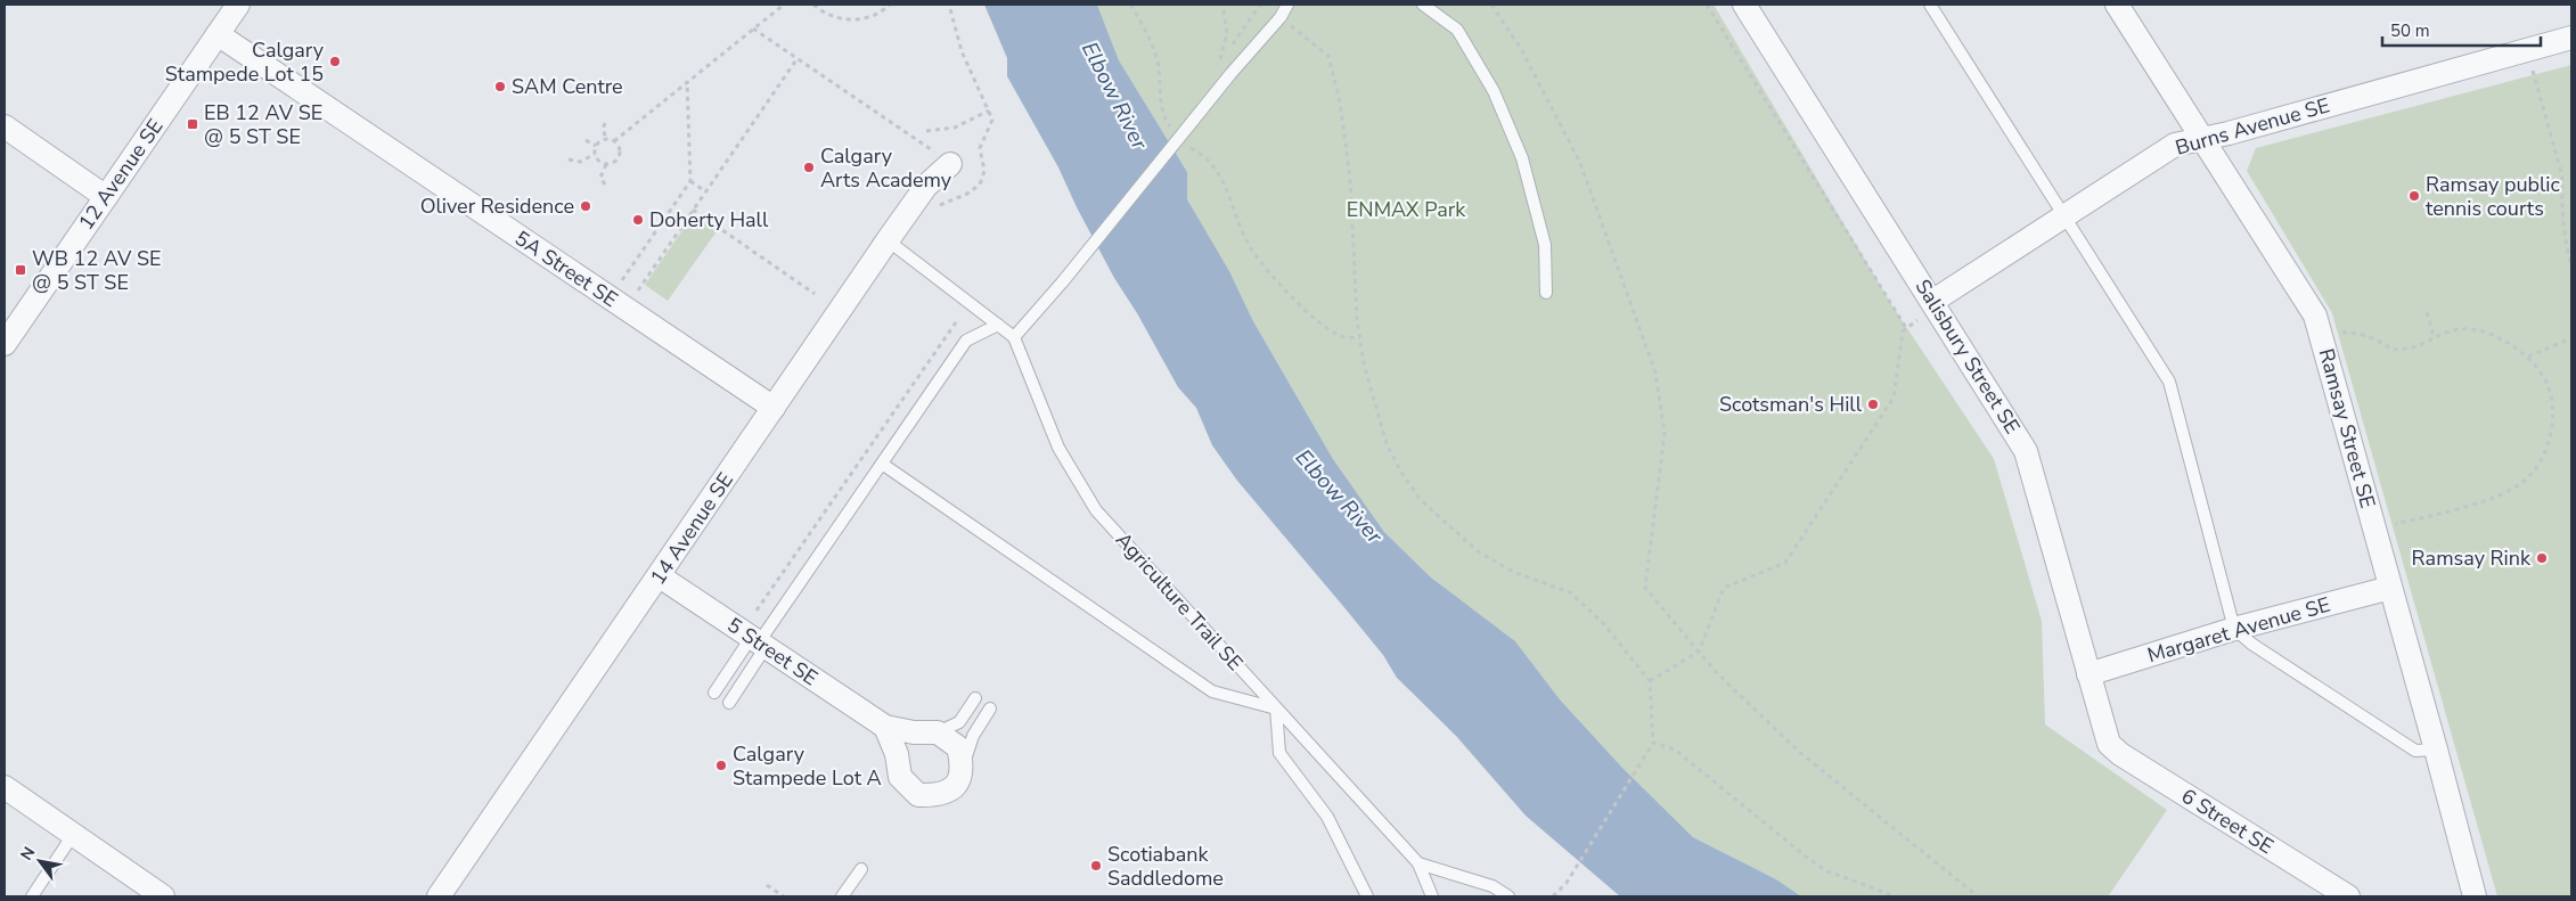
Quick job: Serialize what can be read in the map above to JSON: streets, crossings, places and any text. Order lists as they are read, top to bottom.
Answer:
{
  "streets": {
    "street": [
      "Burns Avenue SE",
      "12 Avenue SE",
      "5A Street SE",
      "Salisbury Street SE",
      "Ramsay Street SE",
      "14 Avenue SE",
      "Margaret Avenue SE",
      "5 Street SE",
      "6 Street SE"
    ],
    "lane": ["Agriculture Trail SE"]
  },
  "crossings": [
    ["Burns Avenue SE", "Salisbury Street SE"],
    ["Burns Avenue SE", "Ramsay Street SE"],
    ["12 Avenue SE", "5A Street SE"],
    ["5A Street SE", "14 Avenue SE"],
    ["Salisbury Street SE", "Margaret Avenue SE"],
    ["Salisbury Street SE", "6 Street SE"],
    ["Ramsay Street SE", "Margaret Avenue SE"],
    ["14 Avenue SE", "5 Street SE"]
  ],
  "water": ["Elbow River"],
  "parks": ["ENMAX Park"],
  "places": {
    "other": [
      "Calgary Stampede Lot 15",
      "SAM Centre",
      "Calgary Arts Academy",
      "Ramsay public tennis courts",
      "Oliver Residence",
      "Doherty Hall",
      "Scotsman's Hill",
      "Ramsay Rink",
      "Calgary Stampede Lot A",
      "Scotiabank Saddledome"
    ],
    "transit": ["EB 12 AV SE @ 5 ST SE", "WB 12 AV SE @ 5 ST SE"]
  },
  "scale_bar": "50 m",
  "north": "top left"
}
